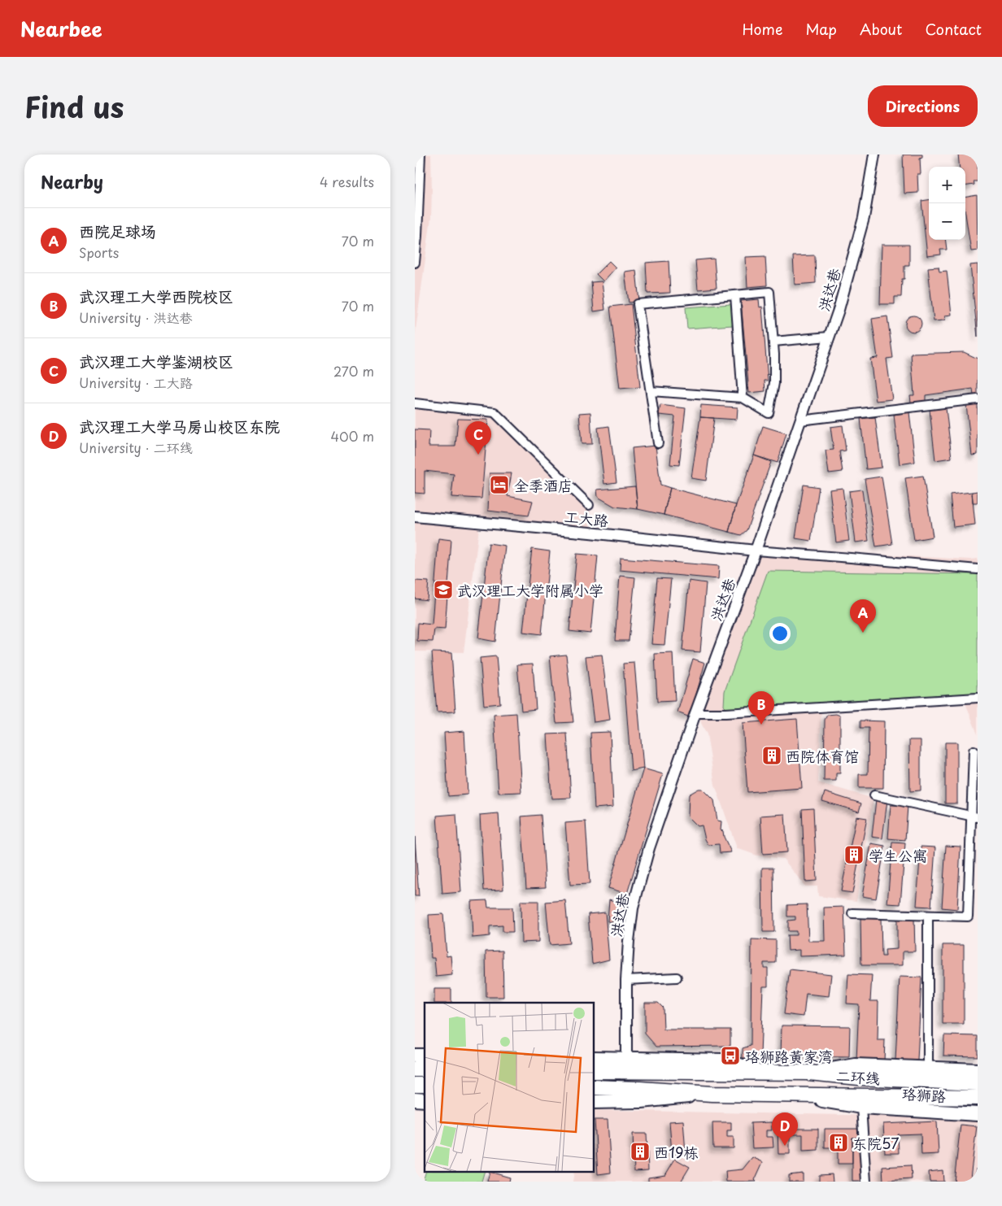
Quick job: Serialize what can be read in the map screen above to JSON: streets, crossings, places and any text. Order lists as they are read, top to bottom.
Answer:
{
  "streets": {
    "highway": ["二环线"],
    "main road": ["珞狮路"],
    "street": ["洪达巷", "工大路"]
  },
  "crossings": [
    ["洪达巷", "工大路"],
    ["二环线", "珞狮路"]
  ],
  "places": {
    "hotel": ["全季酒店"],
    "school or university": ["武汉理工大学附属小学"],
    "building": [
      "西院体育馆",
      "学生公寓",
      "东院57",
      "西19栋"
    ],
    "bus stop": ["珞狮路黄家湾"]
  },
  "page": {
    "header": "Nearbee",
    "nav": [
      "Home",
      "Map",
      "About",
      "Contact"
    ],
    "title": "Find us",
    "buttons": "Directions",
    "heading": ["Nearby", "4 results"],
    "map_buttons": ["+", "−"],
    "list": [
      {
        "mark": "A",
        "name": "西院足球场",
        "note": "Sports",
        "value": "70 m"
      },
      {
        "mark": "B",
        "name": "武汉理工大学西院校区",
        "note": "University · 洪达巷",
        "value": "70 m"
      },
      {
        "mark": "C",
        "name": "武汉理工大学鉴湖校区",
        "note": "University · 工大路",
        "value": "270 m"
      },
      {
        "mark": "D",
        "name": "武汉理工大学马房山校区东院",
        "note": "University · 二环线",
        "value": "400 m"
      }
    ],
    "pins": [
      "C",
      "A",
      "B",
      "D"
    ]
  }
}
